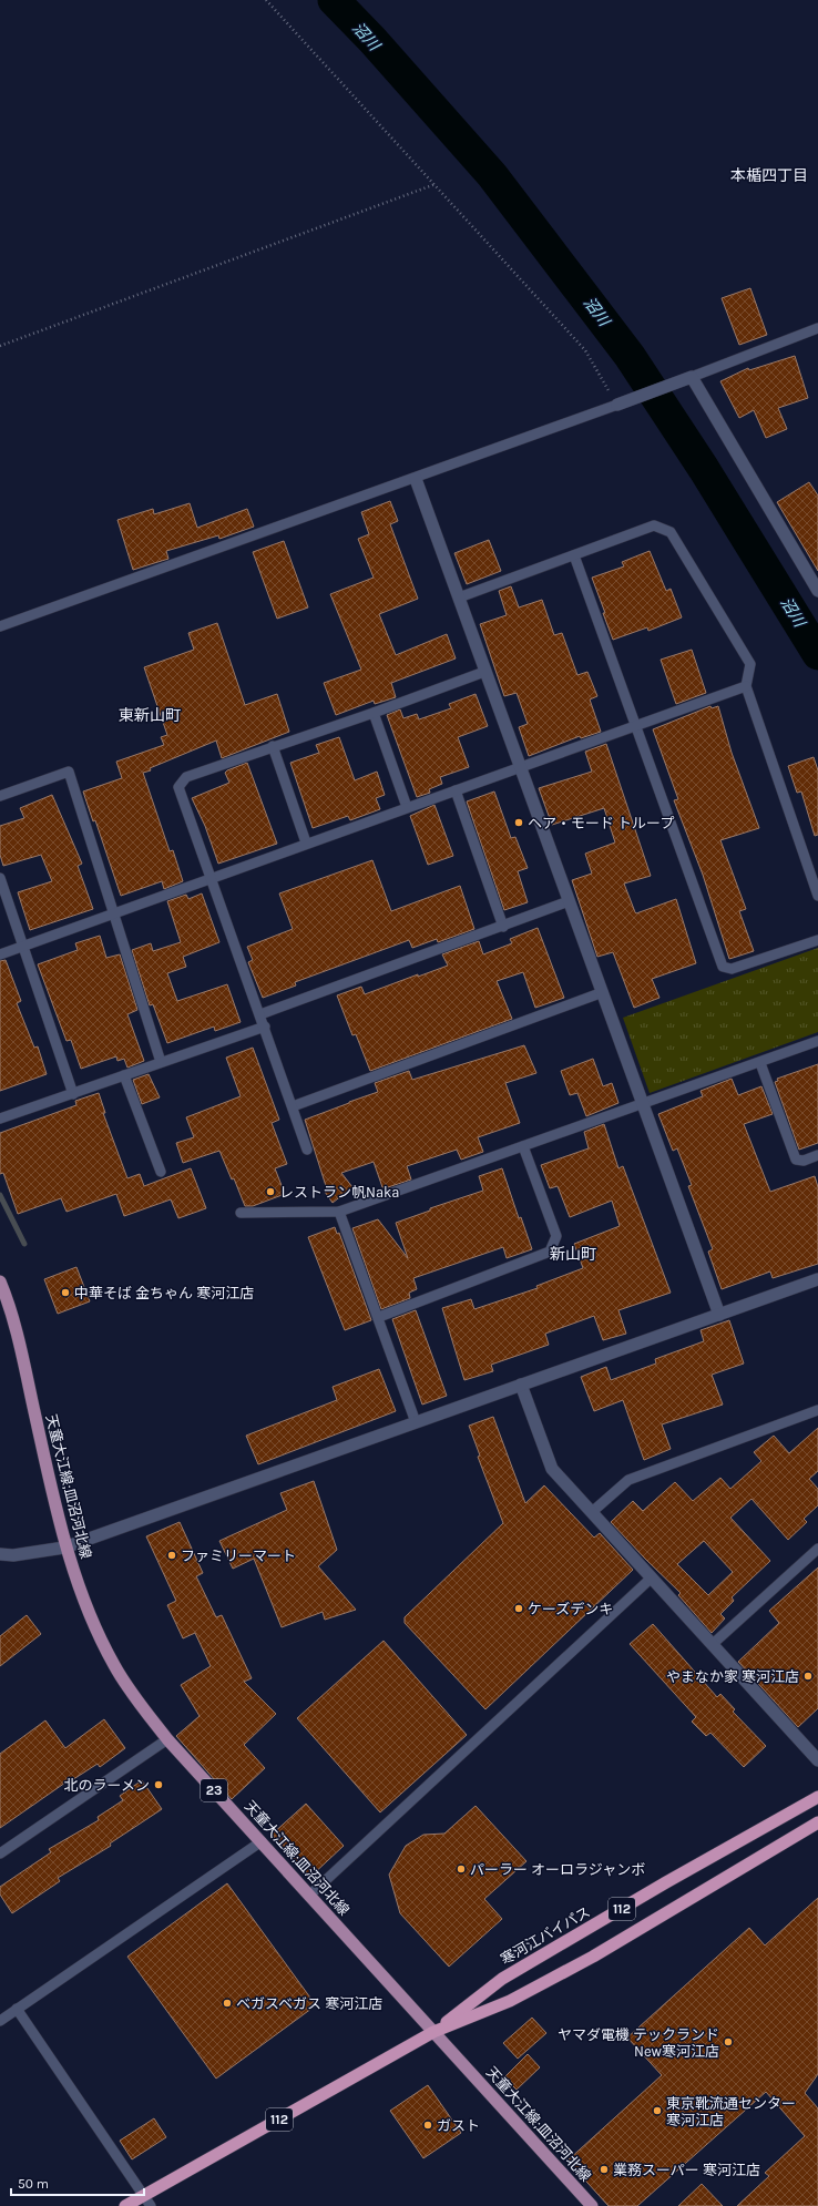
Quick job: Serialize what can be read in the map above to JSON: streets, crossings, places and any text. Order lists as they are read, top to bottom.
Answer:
{
  "streets": {
    "highway": ["112", "寒河江バイパス"],
    "main road": ["天童大江線;皿沼河北線", "23"]
  },
  "crossings": [
    ["天童大江線;皿沼河北線", "寒河江バイパス"]
  ],
  "districts": ["本楯四丁目", "東新山町", "新山町"],
  "water": ["沼川"],
  "places": [
    "ヘア・モード トループ",
    "レストラン帆Naka",
    "中華そば 金ちゃん 寒河江店",
    "ファミリーマート",
    "ケーズデンキ",
    "やまなか家 寒河江店",
    "北のラーメン",
    "パーラー オーロラジャンボ",
    "ベガスベガス 寒河江店",
    "ヤマダ電機 テックランド New寒河江店",
    "東京靴流通センター 寒河江店",
    "ガスト",
    "業務スーパー 寒河江店"
  ],
  "scale_bar": "50 m"
}
